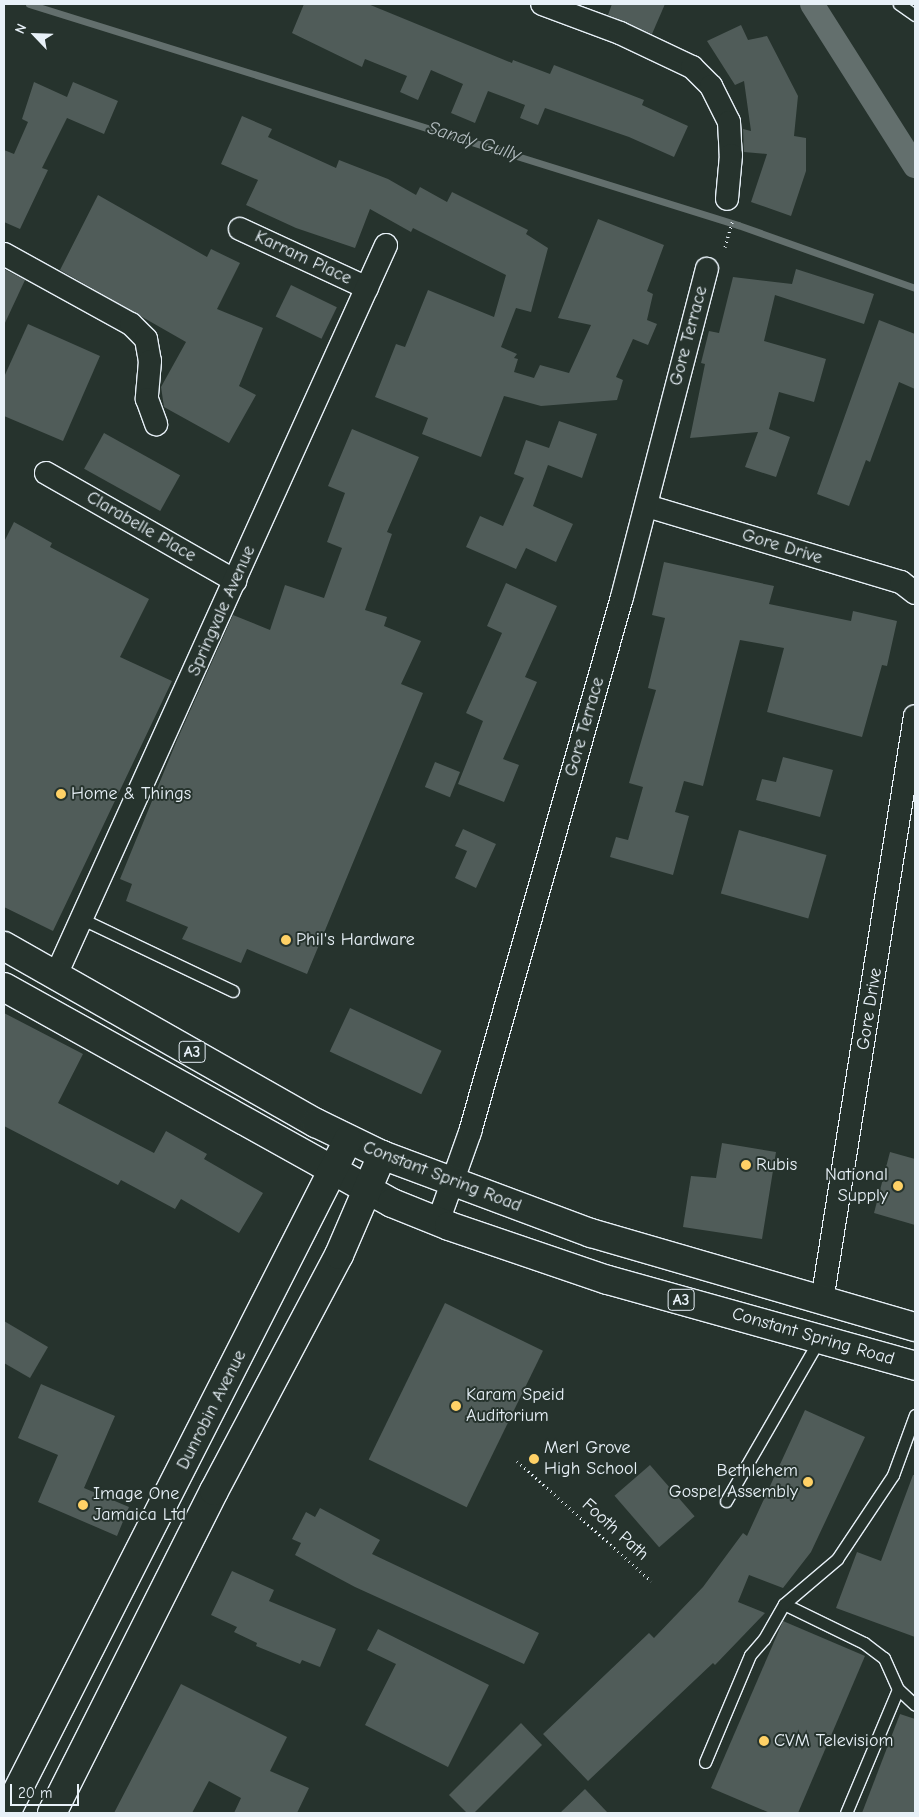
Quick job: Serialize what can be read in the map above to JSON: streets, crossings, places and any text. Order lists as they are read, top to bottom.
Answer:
{
  "streets": {
    "main road": ["A3", "Constant Spring Road", "Dunrobin Avenue"],
    "street": [
      "Karram Place",
      "Gore Terrace",
      "Clarabelle Place",
      "Gore Drive",
      "Springvale Avenue"
    ],
    "path": ["Footh Path"]
  },
  "crossings": [
    ["Karram Place", "Springvale Avenue"],
    ["Gore Terrace", "Gore Drive"],
    ["Gore Terrace", "Constant Spring Road"],
    ["Clarabelle Place", "Springvale Avenue"],
    ["Gore Drive", "Constant Spring Road"],
    ["Springvale Avenue", "Constant Spring Road"],
    ["Constant Spring Road", "Dunrobin Avenue"]
  ],
  "water": ["Sandy Gully"],
  "places": [
    "Home & Things",
    "Phil's Hardware",
    "Rubis",
    "National Supply",
    "Karam Speid Auditorium",
    "Merl Grove High School",
    "Bethlehem Gospel Assembly",
    "Image One Jamaica Ltd",
    "CVM Televisiom"
  ],
  "scale_bar": "20 m",
  "north": "top left"
}
